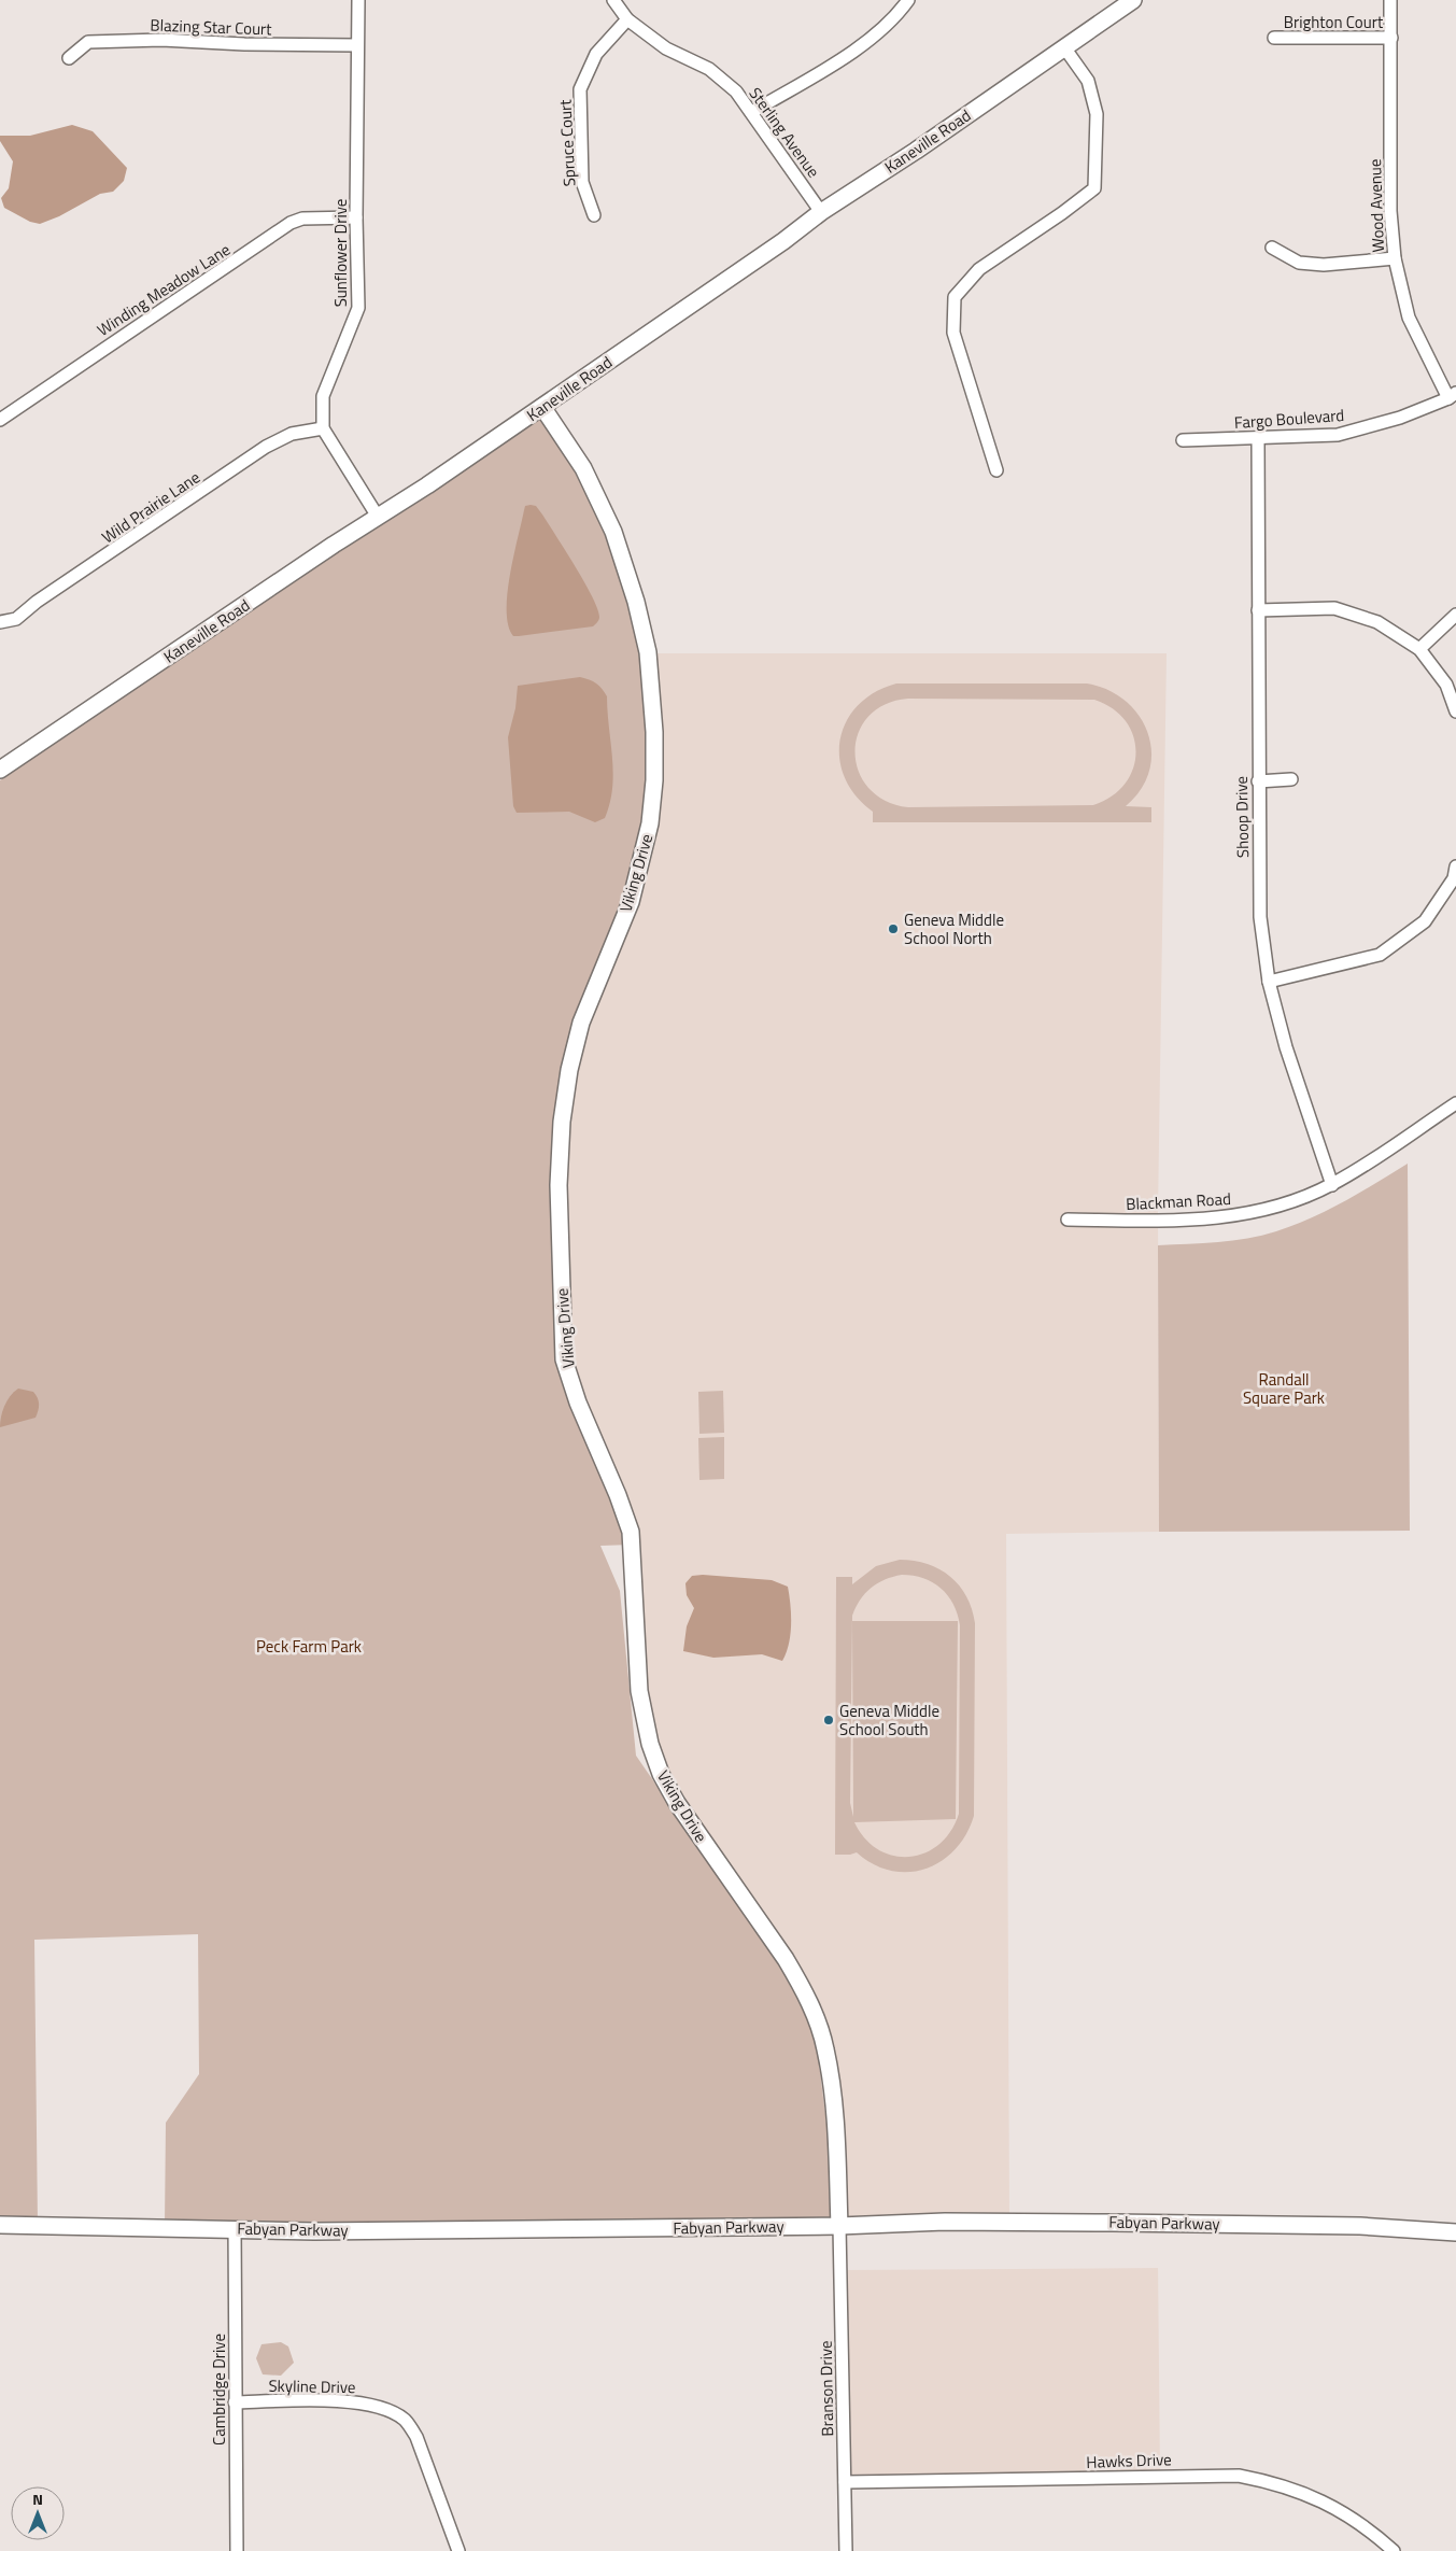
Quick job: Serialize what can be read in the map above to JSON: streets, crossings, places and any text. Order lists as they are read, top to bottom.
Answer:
{
  "streets": {
    "main road": ["Kaneville Road", "Viking Drive", "Fabyan Parkway"],
    "street": [
      "Brighton Court",
      "Blazing Star Court",
      "Sterling Avenue",
      "Spruce Court",
      "Wood Avenue",
      "Sunflower Drive",
      "Winding Meadow Lane",
      "Fargo Boulevard",
      "Wild Prairie Lane",
      "Shoop Drive",
      "Blackman Road",
      "Skyline Drive",
      "Branson Drive",
      "Cambridge Drive",
      "Hawks Drive"
    ]
  },
  "crossings": [
    ["Brighton Court", "Wood Avenue"],
    ["Blazing Star Court", "Sunflower Drive"],
    ["Sterling Avenue", "Kaneville Road"],
    ["Sterling Avenue", "Spruce Court"],
    ["Kaneville Road", "Viking Drive"],
    ["Wood Avenue", "Fargo Boulevard"],
    ["Sunflower Drive", "Winding Meadow Lane"],
    ["Sunflower Drive", "Wild Prairie Lane"],
    ["Fargo Boulevard", "Shoop Drive"],
    ["Shoop Drive", "Blackman Road"],
    ["Viking Drive", "Fabyan Parkway"],
    ["Viking Drive", "Branson Drive"],
    ["Fabyan Parkway", "Branson Drive"],
    ["Fabyan Parkway", "Cambridge Drive"],
    ["Skyline Drive", "Cambridge Drive"],
    ["Branson Drive", "Hawks Drive"]
  ],
  "parks": ["Randall Square Park", "Peck Farm Park"],
  "places": ["Geneva Middle School North", "Geneva Middle School South"],
  "north": "top"
}
